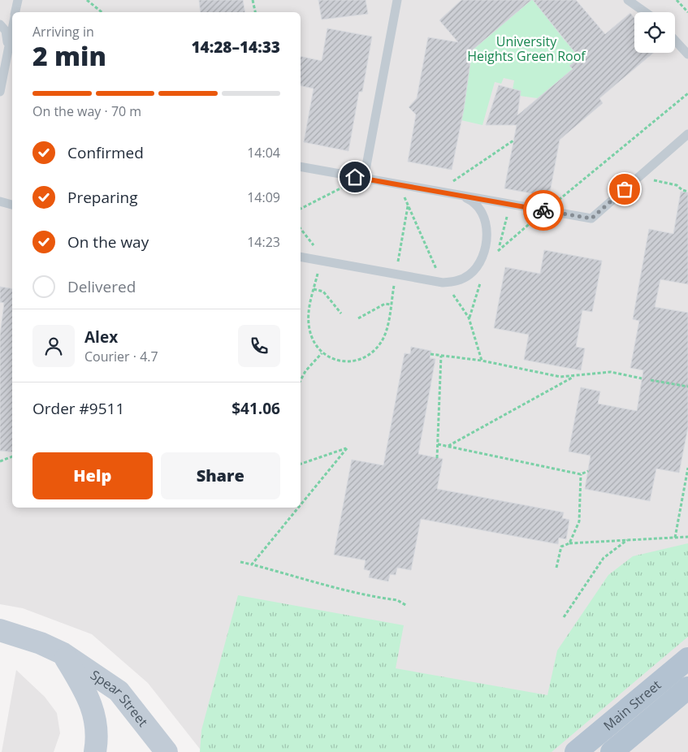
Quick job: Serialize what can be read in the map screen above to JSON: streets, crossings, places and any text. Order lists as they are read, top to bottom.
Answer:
{
  "streets": {
    "main road": ["Spear Street", "Main Street"]
  },
  "parks": ["University Heights Green Roof"],
  "page": {
    "heading": ["2 min", "Arriving in", "14:28–14:33"],
    "panel": [
      "Alex",
      "Courier · 4.7",
      "Order #9511",
      "$41.06"
    ],
    "bar": "On the way · 70 m",
    "list": [
      ["Confirmed", "14:04"],
      ["Preparing", "14:09"],
      ["On the way", "14:23"],
      "Delivered"
    ],
    "buttons": ["Help", "Share"]
  }
}
